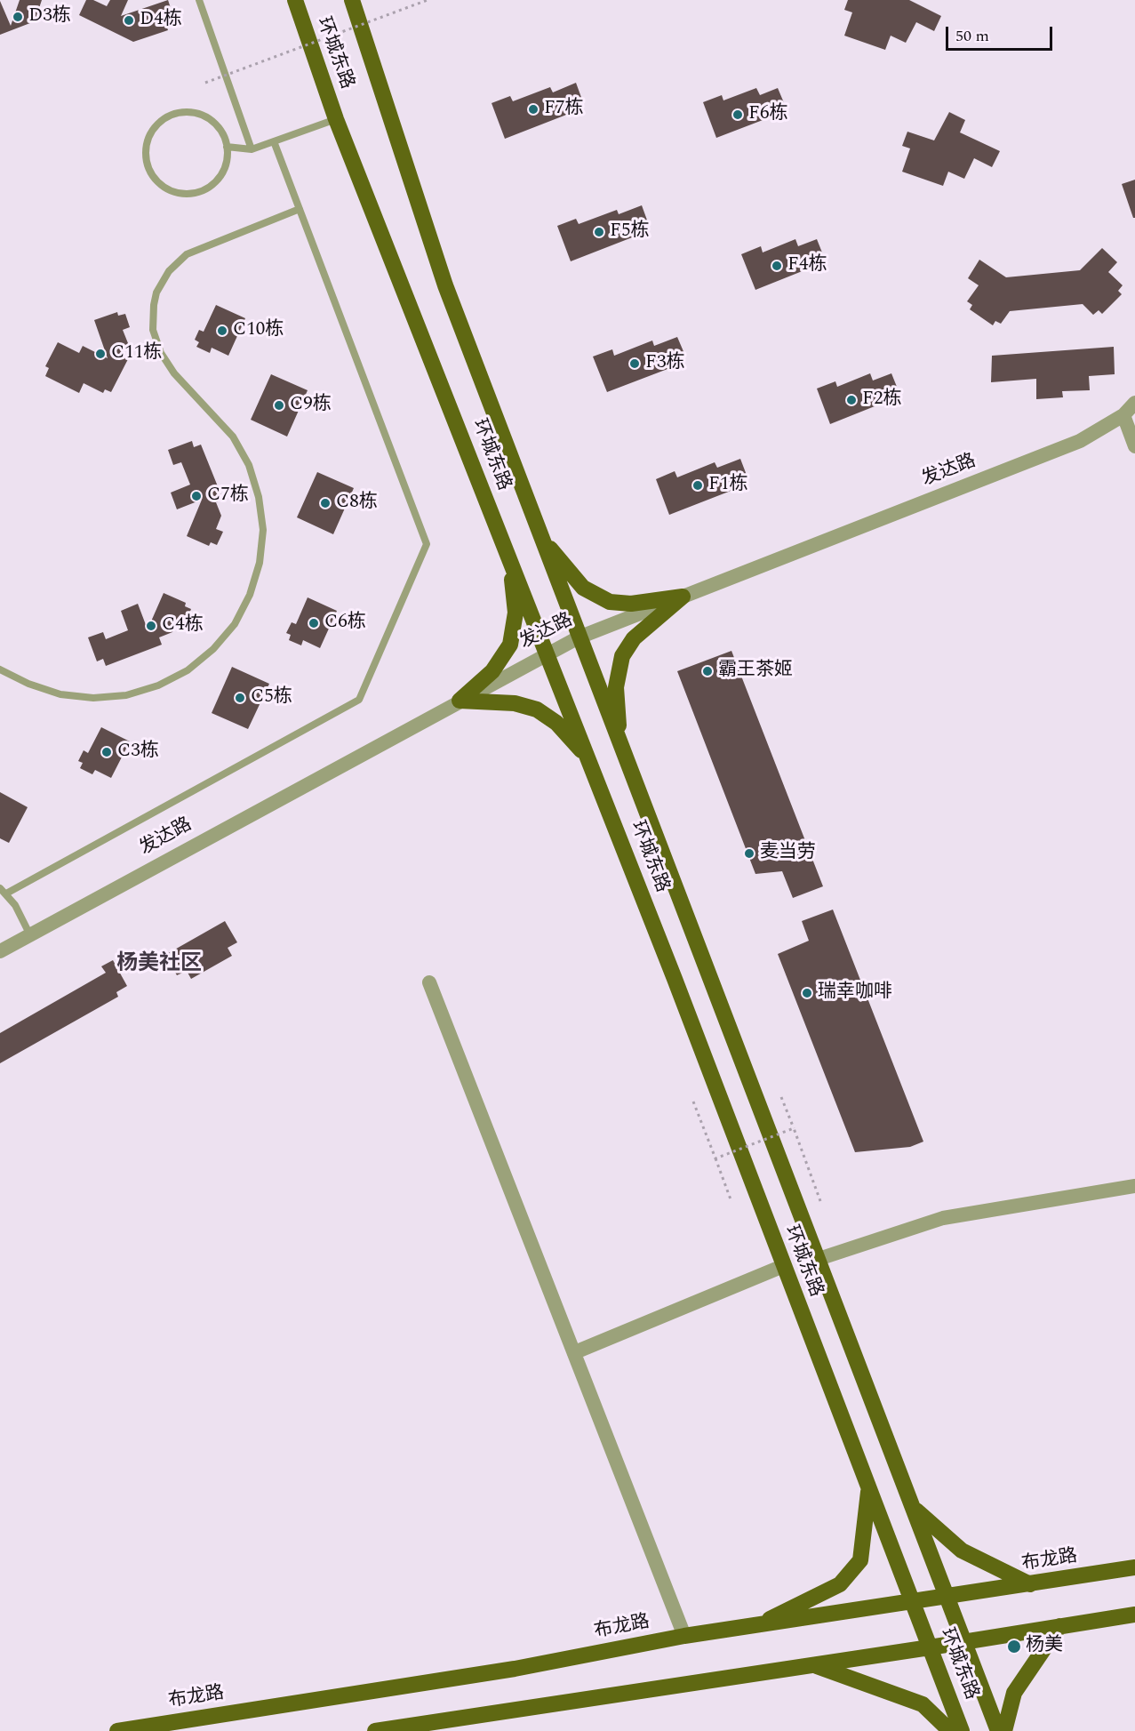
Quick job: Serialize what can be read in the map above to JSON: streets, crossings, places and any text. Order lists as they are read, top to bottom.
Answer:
{
  "streets": {
    "main road": ["环城东路", "布龙路"],
    "street": ["发达路"]
  },
  "crossings": [
    ["环城东路", "发达路"],
    ["环城东路", "布龙路"]
  ],
  "districts": ["杨美社区"],
  "places": [
    "D3栋",
    "D4栋",
    "F7栋",
    "F6栋",
    "F5栋",
    "F4栋",
    "C10栋",
    "C11栋",
    "F3栋",
    "F2栋",
    "C9栋",
    "F1栋",
    "C7栋",
    "C8栋",
    "C6栋",
    "C4栋",
    "霸王茶姬",
    "C5栋",
    "C3栋",
    "麦当劳",
    "瑞幸咖啡",
    "杨美"
  ],
  "scale_bar": "50 m"
}
